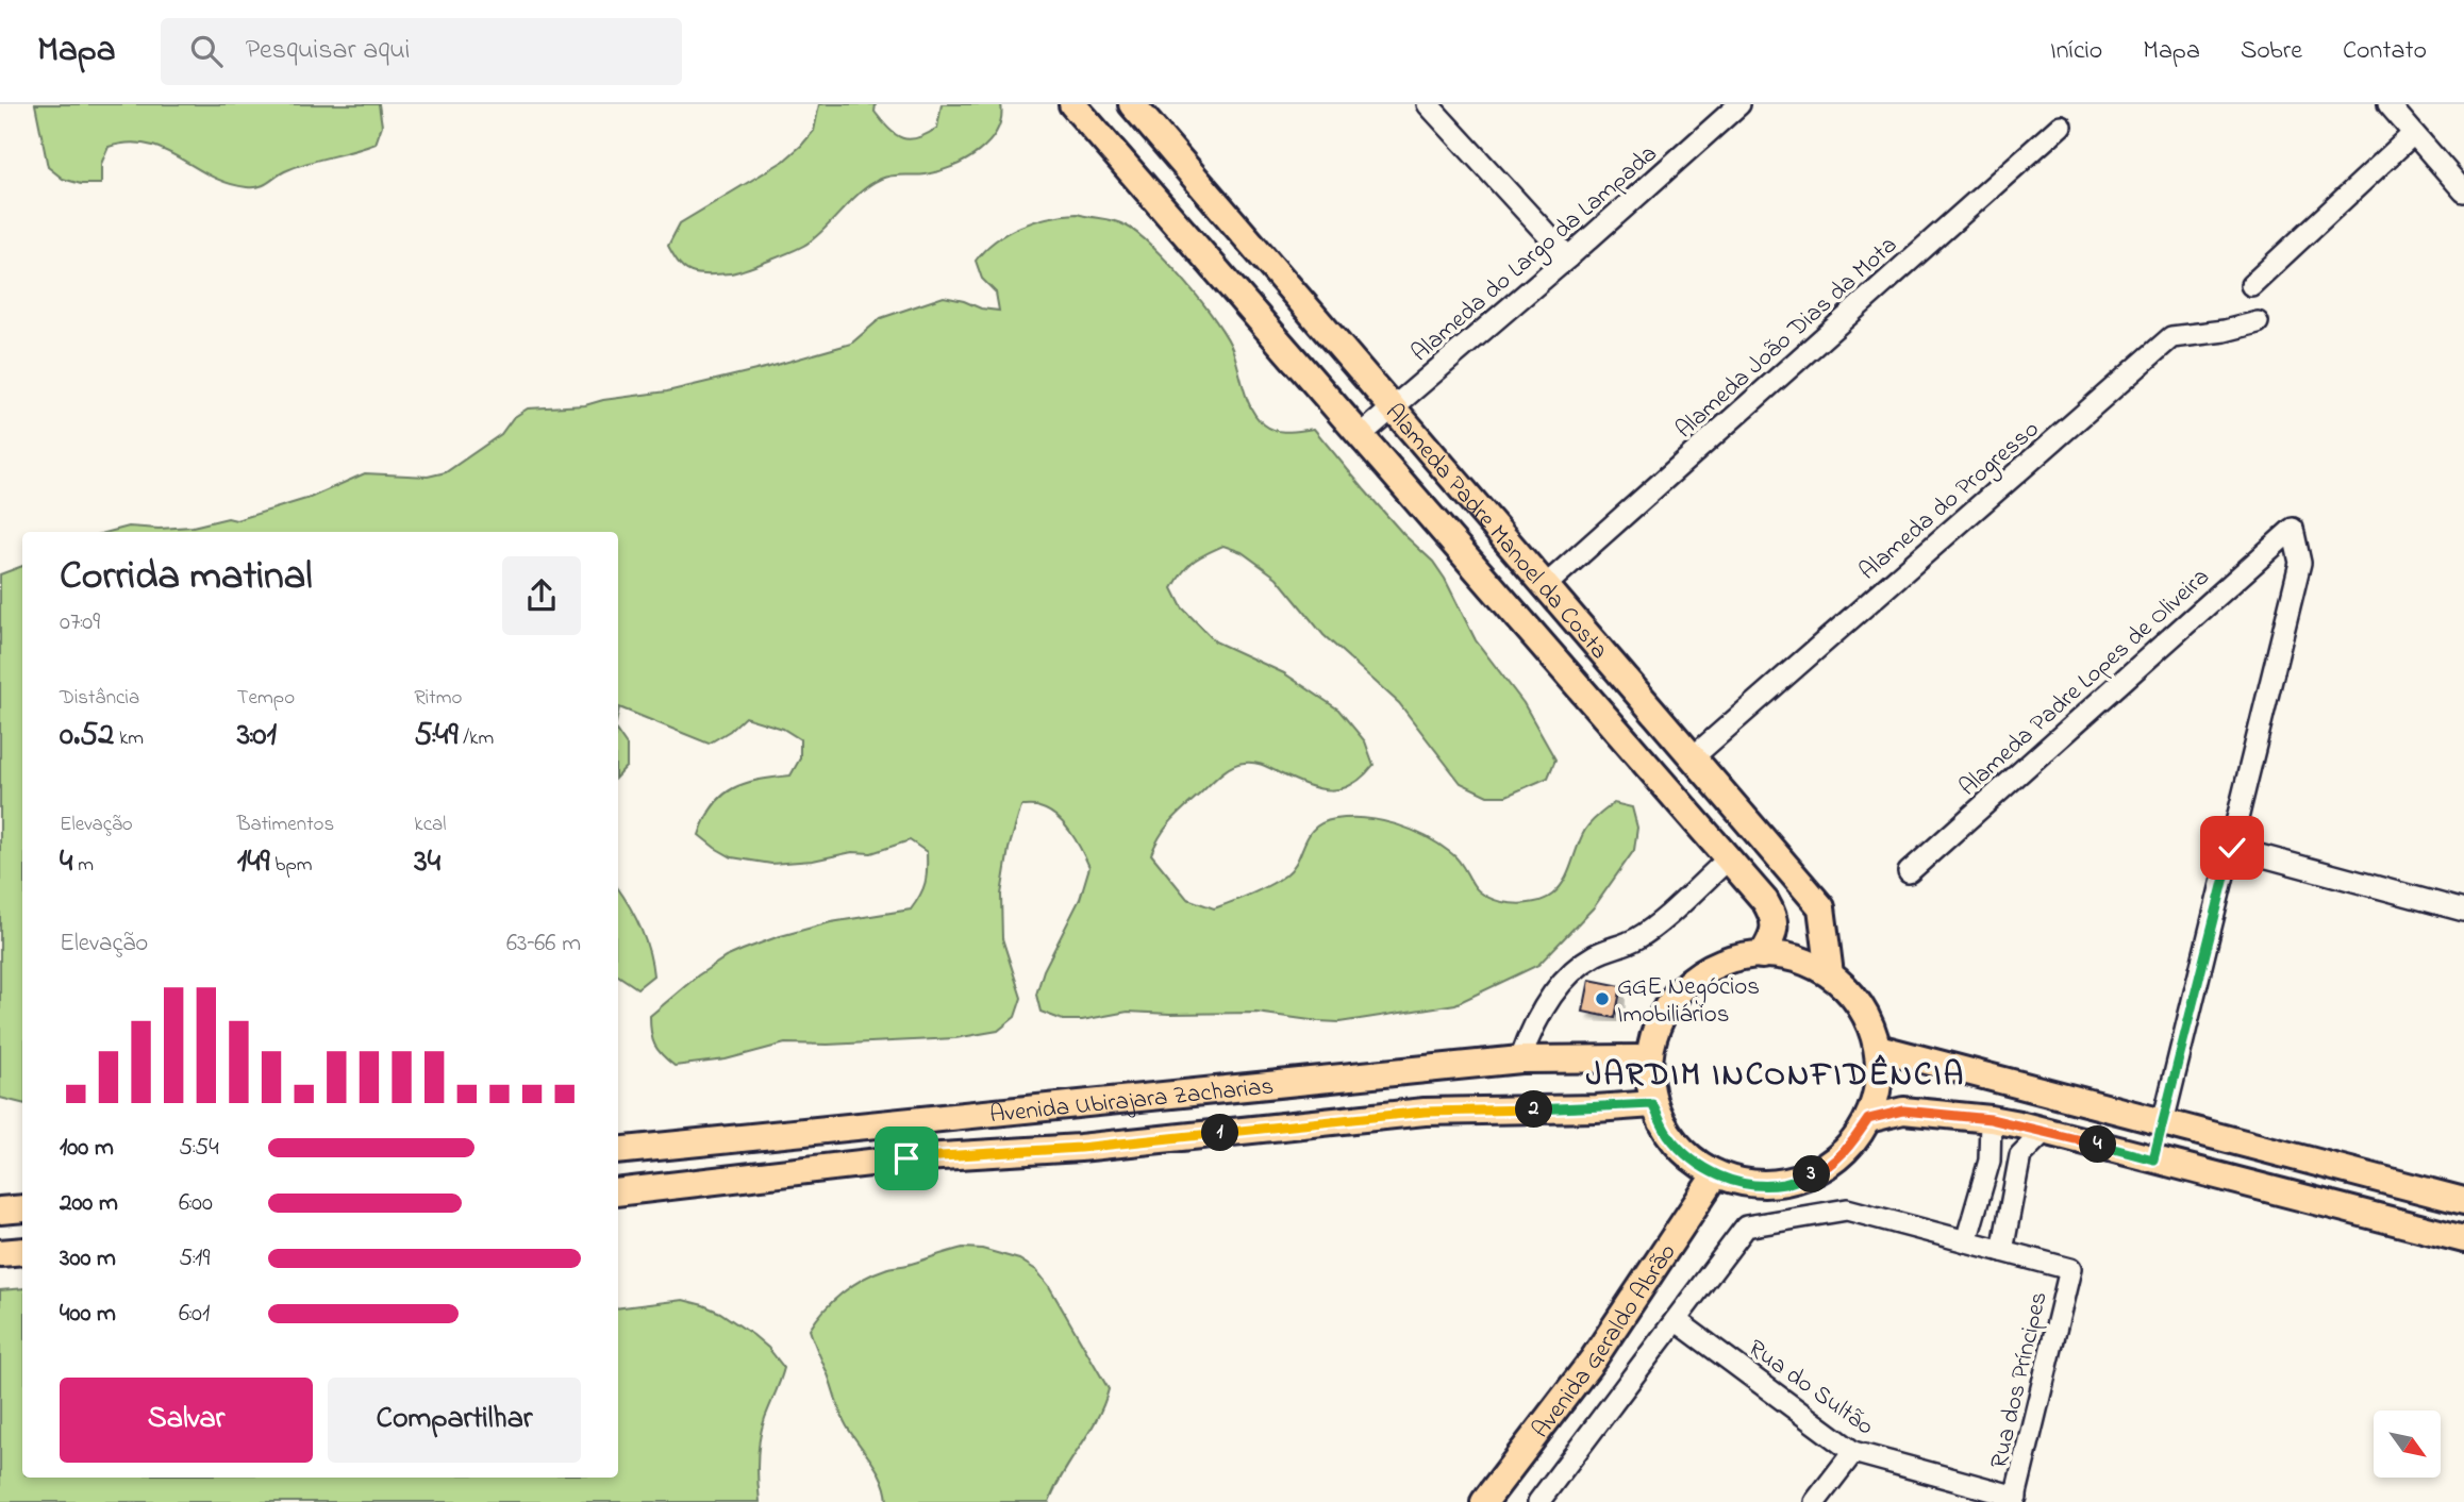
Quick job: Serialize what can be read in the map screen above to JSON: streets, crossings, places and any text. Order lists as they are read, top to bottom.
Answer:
{
  "streets": {
    "main road": ["Alameda Padre Manoel da Costa", "Avenida Ubirajara Zacharias", "Avenida Geraldo Abrão"],
    "street": [
      "Alameda do Largo da Lampada",
      "Alameda João Dias da Mota",
      "Alameda do Progresso",
      "Alameda Padre Lopes de Oliveira",
      "Rua dos Príncipes",
      "Rua do Sultão"
    ]
  },
  "crossings": [
    ["Alameda do Largo da Lampada", "Alameda Padre Manoel da Costa"],
    ["Alameda João Dias da Mota", "Alameda Padre Manoel da Costa"],
    ["Alameda do Progresso", "Alameda Padre Manoel da Costa"],
    ["Alameda Padre Manoel da Costa", "Avenida Ubirajara Zacharias"],
    ["Alameda Padre Manoel da Costa", "Avenida Geraldo Abrão"],
    ["Avenida Ubirajara Zacharias", "Avenida Geraldo Abrão"],
    ["Rua dos Príncipes", "Rua do Sultão"]
  ],
  "districts": ["JARDIM INCONFIDÊNCIA"],
  "places": ["GGE Negócios Imobiliários"],
  "north": "bottom right",
  "page": {
    "header": "Mapa",
    "search": "Pesquisar aqui",
    "nav": [
      "Início",
      "Mapa",
      "Sobre",
      "Contato"
    ],
    "heading": ["Corrida matinal", "07:09"],
    "stats": [
      ["Distância", "0.52 km"],
      ["Tempo", "3:01"],
      ["Ritmo", "5:49 /km"],
      ["Elevação", "4 m"],
      ["Batimentos", "149 bpm"],
      ["kcal", "34"]
    ],
    "chart": ["Elevação", "63–66 m"],
    "pins": [
      "2",
      "1",
      "4",
      "3"
    ],
    "list": [
      {
        "name": "100 m",
        "note": "5:54"
      },
      {
        "name": "200 m",
        "note": "6:00"
      },
      {
        "name": "300 m",
        "note": "5:19"
      },
      {
        "name": "400 m",
        "note": "6:01"
      }
    ],
    "buttons": ["Salvar", "Compartilhar"]
  }
}
